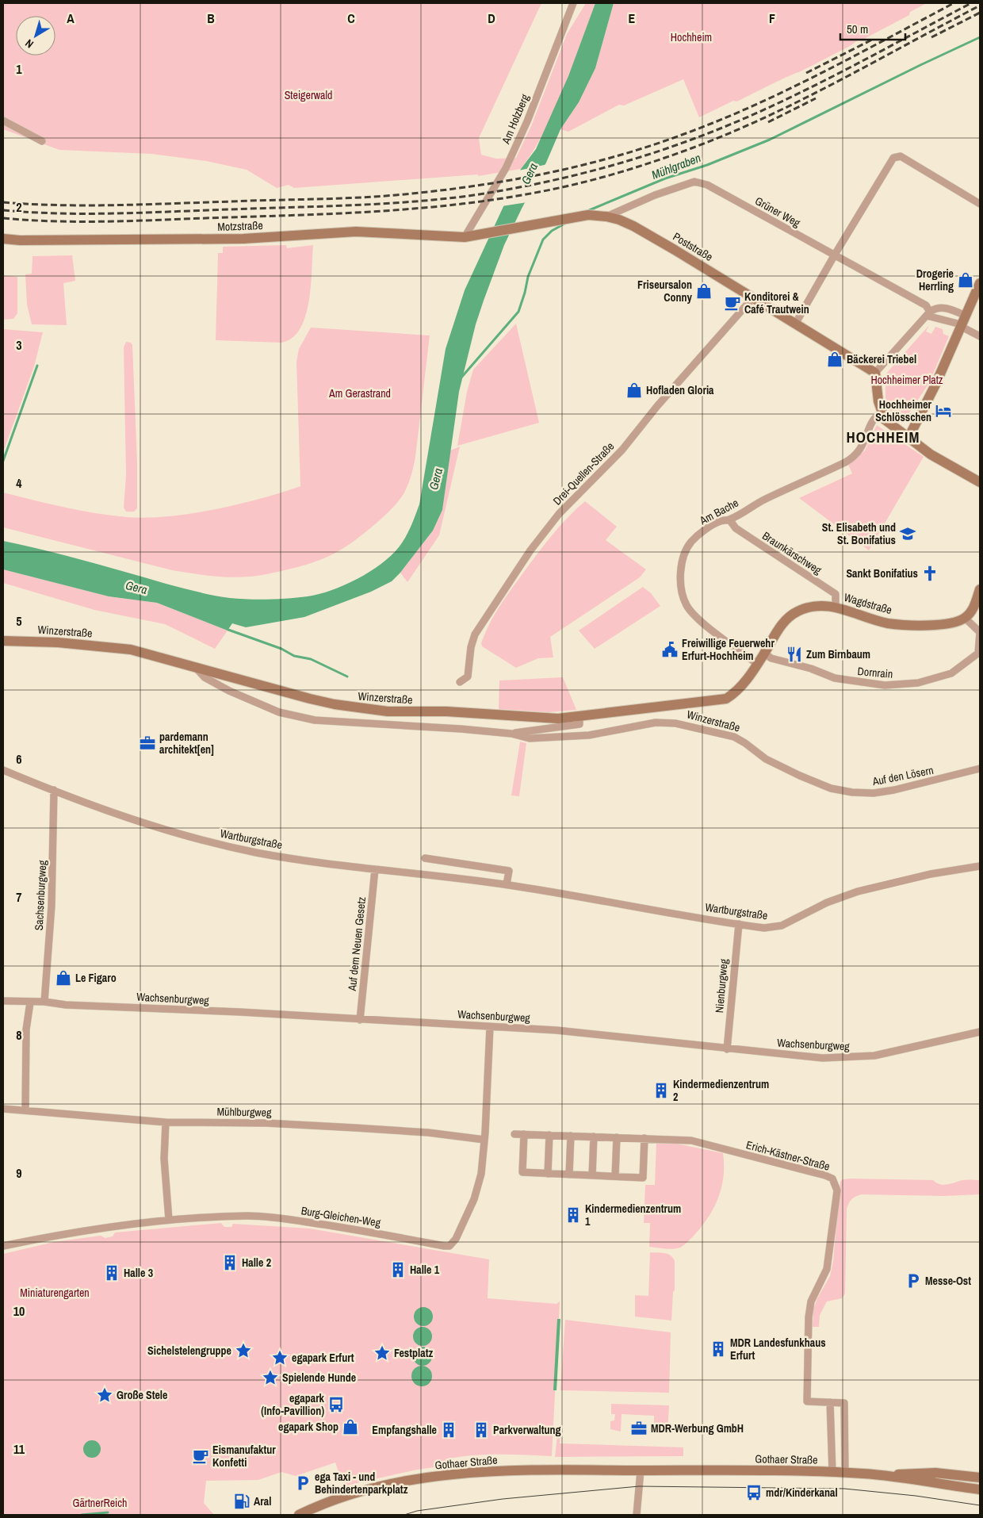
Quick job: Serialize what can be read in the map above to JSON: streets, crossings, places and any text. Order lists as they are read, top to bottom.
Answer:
{
  "streets": {
    "street": [
      "Am Holzberg",
      "Grüner Weg",
      "Motzstraße",
      "Poststraße",
      "Drei-Quellen-Straße",
      "Am Bache",
      "Braunkärschweg",
      "Wagdstraße",
      "Winzerstraße",
      "Dornrain",
      "Auf den Lösern",
      "Wartburgstraße",
      "Sachsenburgweg",
      "Auf dem Neuen Gesetz",
      "Nienburgweg",
      "Wachsenburgweg",
      "Mühlburgweg",
      "Erich-Kästner-Straße",
      "Burg-Gleichen-Weg",
      "Gothaer Straße"
    ]
  },
  "crossings": [
    ["Am Holzberg", "Motzstraße"],
    ["Grüner Weg", "Poststraße"],
    ["Motzstraße", "Poststraße"],
    ["Poststraße", "Drei-Quellen-Straße"],
    ["Am Bache", "Braunkärschweg"],
    ["Am Bache", "Wagdstraße"],
    ["Braunkärschweg", "Wagdstraße"],
    ["Wagdstraße", "Winzerstraße"],
    ["Wagdstraße", "Dornrain"],
    ["Winzerstraße", "Auf den Lösern"],
    ["Wartburgstraße", "Sachsenburgweg"],
    ["Wartburgstraße", "Auf dem Neuen Gesetz"],
    ["Wartburgstraße", "Nienburgweg"],
    ["Sachsenburgweg", "Wachsenburgweg"],
    ["Auf dem Neuen Gesetz", "Wachsenburgweg"],
    ["Nienburgweg", "Wachsenburgweg"],
    ["Wachsenburgweg", "Burg-Gleichen-Weg"],
    ["Mühlburgweg", "Burg-Gleichen-Weg"],
    ["Erich-Kästner-Straße", "Gothaer Straße"]
  ],
  "districts": ["HOCHHEIM"],
  "water": ["Mühlgraben", "Gera"],
  "parks": [
    "Hochheim",
    "Steigerwald",
    "Hochheimer Platz",
    "Am Gerastrand",
    "Miniaturengarten",
    "GärtnerReich"
  ],
  "places": {
    "shop": [
      "Drogerie Herrling",
      "Friseursalon Conny",
      "Bäckerei Triebel",
      "Hofladen Gloria",
      "Le Figaro",
      "egapark Shop"
    ],
    "cafe": ["Konditorei & Café Trautwein", "Eismanufaktur Konfetti"],
    "hotel": ["Hochheimer Schlösschen"],
    "school or university": ["St. Elisabeth und St. Bonifatius"],
    "church": ["Sankt Bonifatius"],
    "public building": ["Freiwillige Feuerwehr Erfurt-Hochheim"],
    "restaurant": ["Zum Birnbaum"],
    "office": ["pardemann architekt[en]", "MDR-Werbung GmbH"],
    "building": [
      "Kindermedienzentrum 2",
      "Kindermedienzentrum 1",
      "Halle 2",
      "Halle 1",
      "Halle 3",
      "MDR Landesfunkhaus Erfurt",
      "Empfangshalle",
      "Parkverwaltung"
    ],
    "parking": ["Messe-Ost", "ega Taxi - und Behindertenparkplatz"],
    "place": [
      "Sichelstelengruppe",
      "Festplatz",
      "egapark Erfurt",
      "Spielende Hunde",
      "Große Stele"
    ],
    "bus stop": ["egapark (Info-Pavillion)", "mdr/Kinderkanal"],
    "fuel station": ["Aral"]
  },
  "scale_bar": "50 m",
  "north": "bottom left",
  "grid": {
    "columns": [
      "A",
      "B",
      "C",
      "D",
      "E",
      "F"
    ],
    "rows": [
      "1",
      "2",
      "3",
      "4",
      "5",
      "6",
      "7",
      "8",
      "9",
      "10",
      "11"
    ]
  }
}
